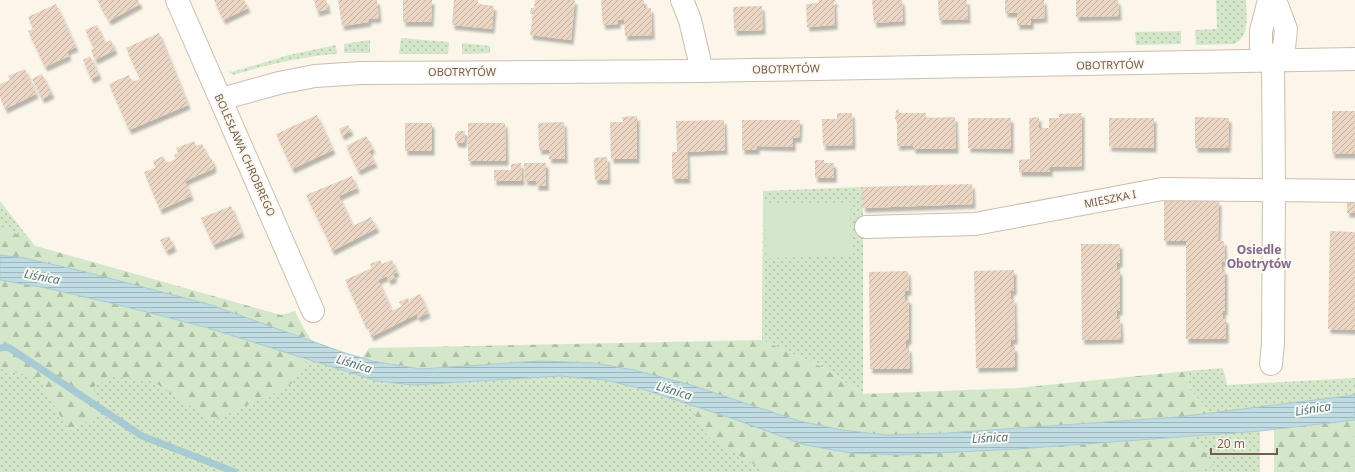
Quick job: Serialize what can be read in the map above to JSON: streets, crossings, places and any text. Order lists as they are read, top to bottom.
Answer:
{
  "streets": {
    "street": ["OBOTRYTÓW", "BOLESŁAWA CHROBREGO", "MIESZKA I"]
  },
  "crossings": [
    ["OBOTRYTÓW", "BOLESŁAWA CHROBREGO"]
  ],
  "districts": ["Osiedle Obotrytów"],
  "water": ["Liśnica"],
  "scale_bar": "20 m"
}
